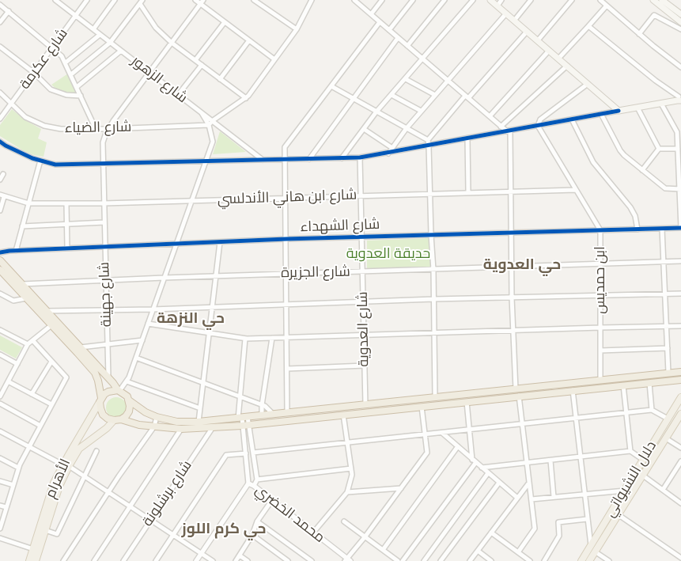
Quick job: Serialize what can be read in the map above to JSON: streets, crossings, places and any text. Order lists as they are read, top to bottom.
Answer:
{
  "streets": {
    "main road": ["الأهرام", "دلال النشيواتي"],
    "street": [
      "شارع عكرمة",
      "شارع الزهور",
      "شارع الضياء",
      "شارع ابن هاني الأندلسي",
      "شارع الشهداء",
      "شارع الجزيرة",
      "ابن حمديس",
      "شارع جهينة",
      "شارع العدوية",
      "شارع برشلونة",
      "محمد الخضري"
    ]
  },
  "crossings": [
    ["شارع عكرمة", "شارع الزهور"],
    ["شارع عكرمة", "شارع الضياء"],
    ["شارع الزهور", "شارع الضياء"],
    ["شارع الضياء", "شارع جهينة"],
    ["شارع ابن هاني الأندلسي", "ابن حمديس"],
    ["شارع ابن هاني الأندلسي", "شارع جهينة"],
    ["شارع ابن هاني الأندلسي", "شارع العدوية"],
    ["شارع الشهداء", "ابن حمديس"],
    ["شارع الشهداء", "شارع جهينة"],
    ["شارع الشهداء", "شارع العدوية"],
    ["شارع الجزيرة", "ابن حمديس"],
    ["شارع الجزيرة", "شارع جهينة"],
    ["شارع الجزيرة", "شارع العدوية"]
  ],
  "districts": ["حي العدوية", "حي النزهة", "حي كرم اللوز"],
  "parks": ["حديقة العدوية"]
}
